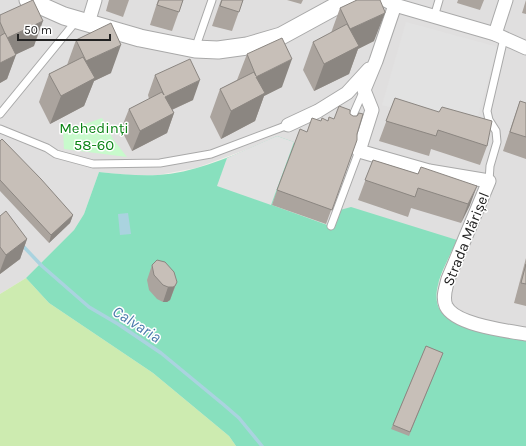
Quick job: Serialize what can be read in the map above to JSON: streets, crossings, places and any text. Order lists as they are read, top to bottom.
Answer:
{
  "streets": {
    "street": ["Strada Mărișel"]
  },
  "water": ["Calvaria"],
  "parks": ["Mehedinți 58-60"],
  "scale_bar": "50 m"
}
